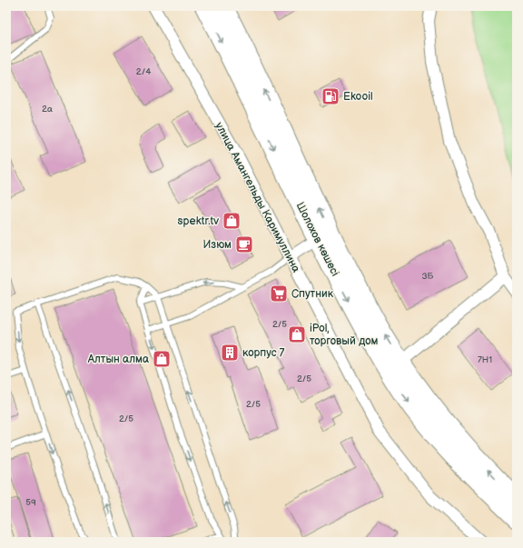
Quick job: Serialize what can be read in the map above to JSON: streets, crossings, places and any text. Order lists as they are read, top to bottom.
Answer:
{
  "streets": {
    "highway": ["Шолохов көшесі"],
    "street": ["улица Амангельды Каримуллина"]
  },
  "places": {
    "fuel station": ["Ekooil"],
    "shop": ["spektr.tv", "iPol, торговый дом", "Алтын алма"],
    "cafe": ["Изюм"],
    "supermarket": ["Спутник"],
    "building": ["корпус 7"]
  },
  "house_numbers": [
    "2/4",
    "2а",
    "3Б",
    "2/5",
    "7Н1",
    "2/5",
    "2/5",
    "2/5",
    "59"
  ]
}
